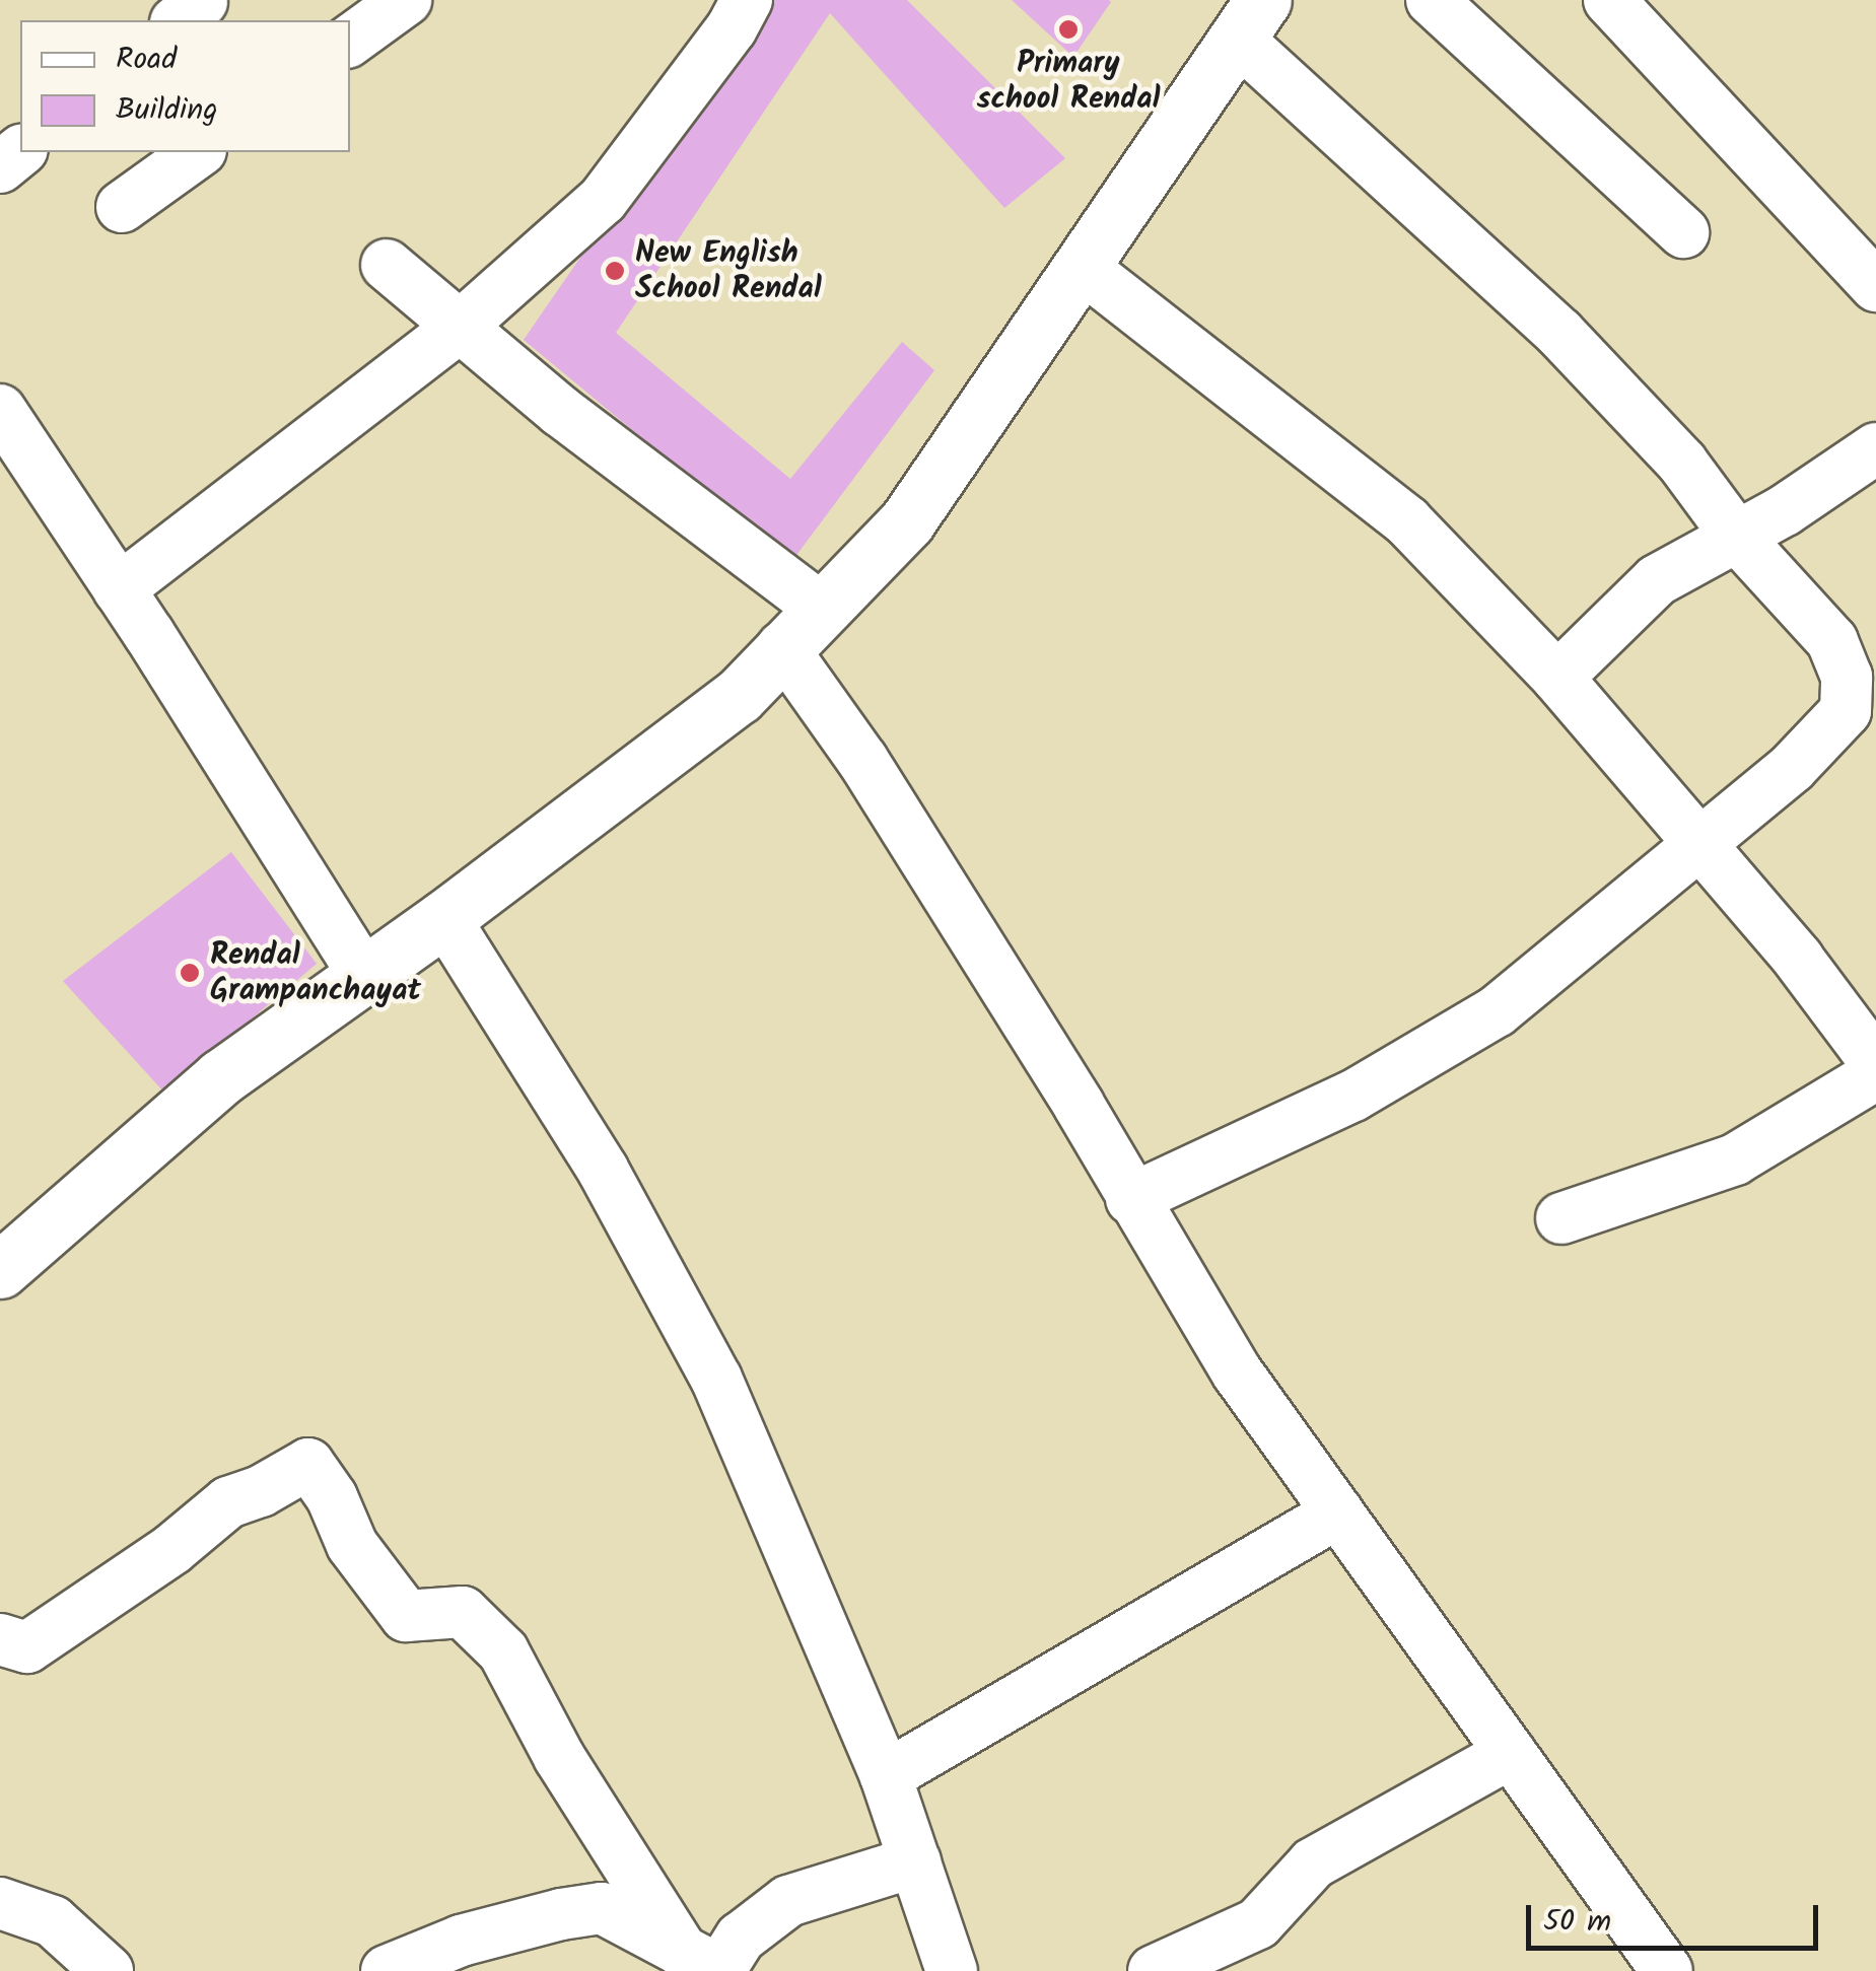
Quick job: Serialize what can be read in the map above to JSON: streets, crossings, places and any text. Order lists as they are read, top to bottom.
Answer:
{
  "places": ["Primary school Rendal", "New English School Rendal", "Rendal Grampanchayat"],
  "legend": ["Road", "Building"],
  "scale_bar": "50 m"
}
